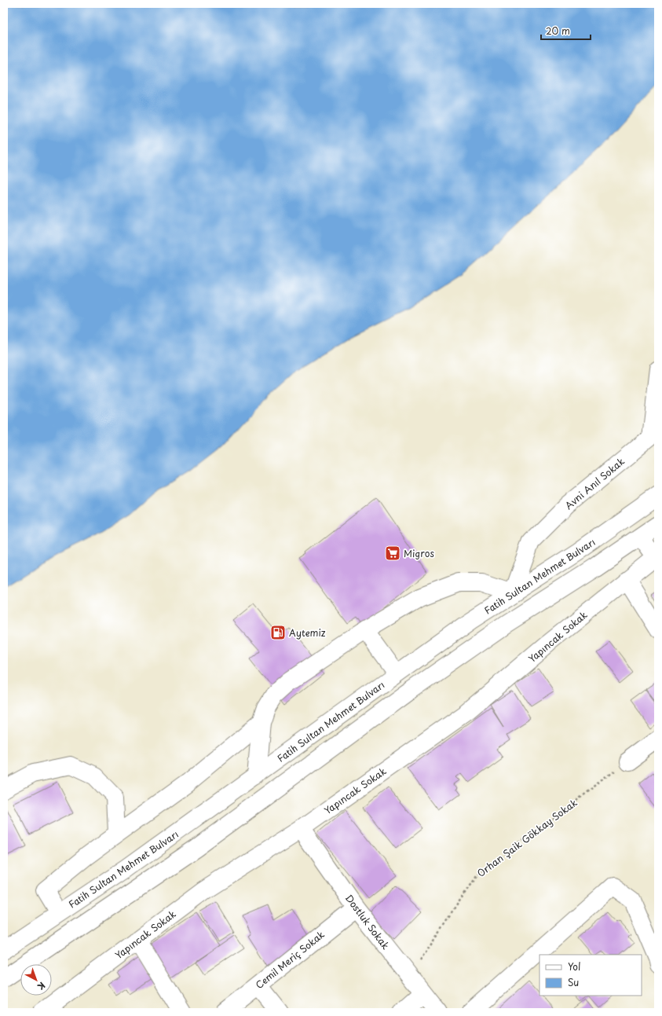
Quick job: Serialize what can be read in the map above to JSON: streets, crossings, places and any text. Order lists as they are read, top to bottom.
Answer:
{
  "streets": {
    "street": [
      "Avni Anıl Sokak",
      "Fatih Sultan Mehmet Bulvarı",
      "Yapıncak Sokak",
      "Dostluk Sokak",
      "Cemil Meriç Sokak"
    ],
    "path": ["Orhan Şaik Gökkay Sokak"]
  },
  "crossings": [
    ["Avni Anıl Sokak", "Fatih Sultan Mehmet Bulvarı"],
    ["Yapıncak Sokak", "Dostluk Sokak"],
    ["Orhan Şaik Gökkay Sokak", "Dostluk Sokak"],
    ["Dostluk Sokak", "Cemil Meriç Sokak"]
  ],
  "places": {
    "supermarket": ["Migros"],
    "fuel station": ["Aytemiz"]
  },
  "legend": ["Yol", "Su"],
  "scale_bar": "20 m",
  "north": "bottom right"
}
